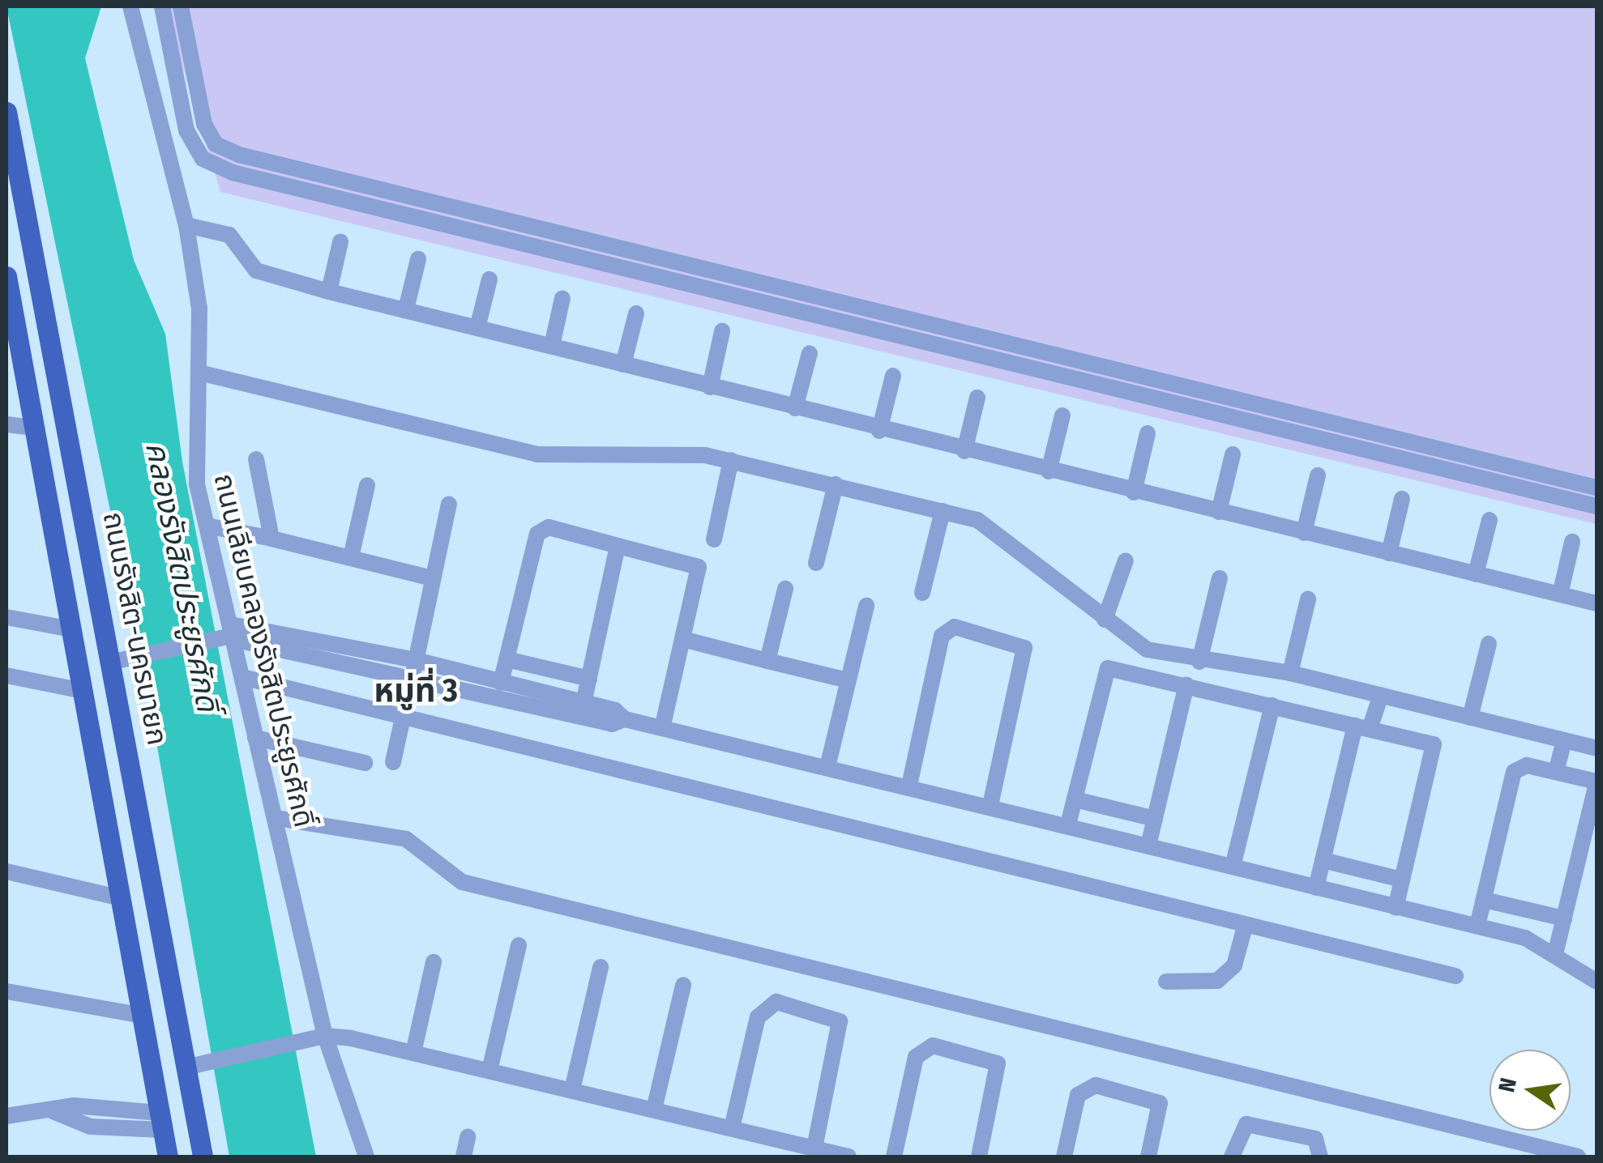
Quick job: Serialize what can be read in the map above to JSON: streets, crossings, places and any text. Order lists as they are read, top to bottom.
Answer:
{
  "streets": {
    "main road": ["ถนนรังสิต-นครนายก"],
    "street": ["ถนนเลียบคลองรังสิตประยูรศักดิ์"]
  },
  "districts": ["หมู่ที่ 3"],
  "water": ["คลองรังสิตประยูรศักดิ์"],
  "north": "left"
}
